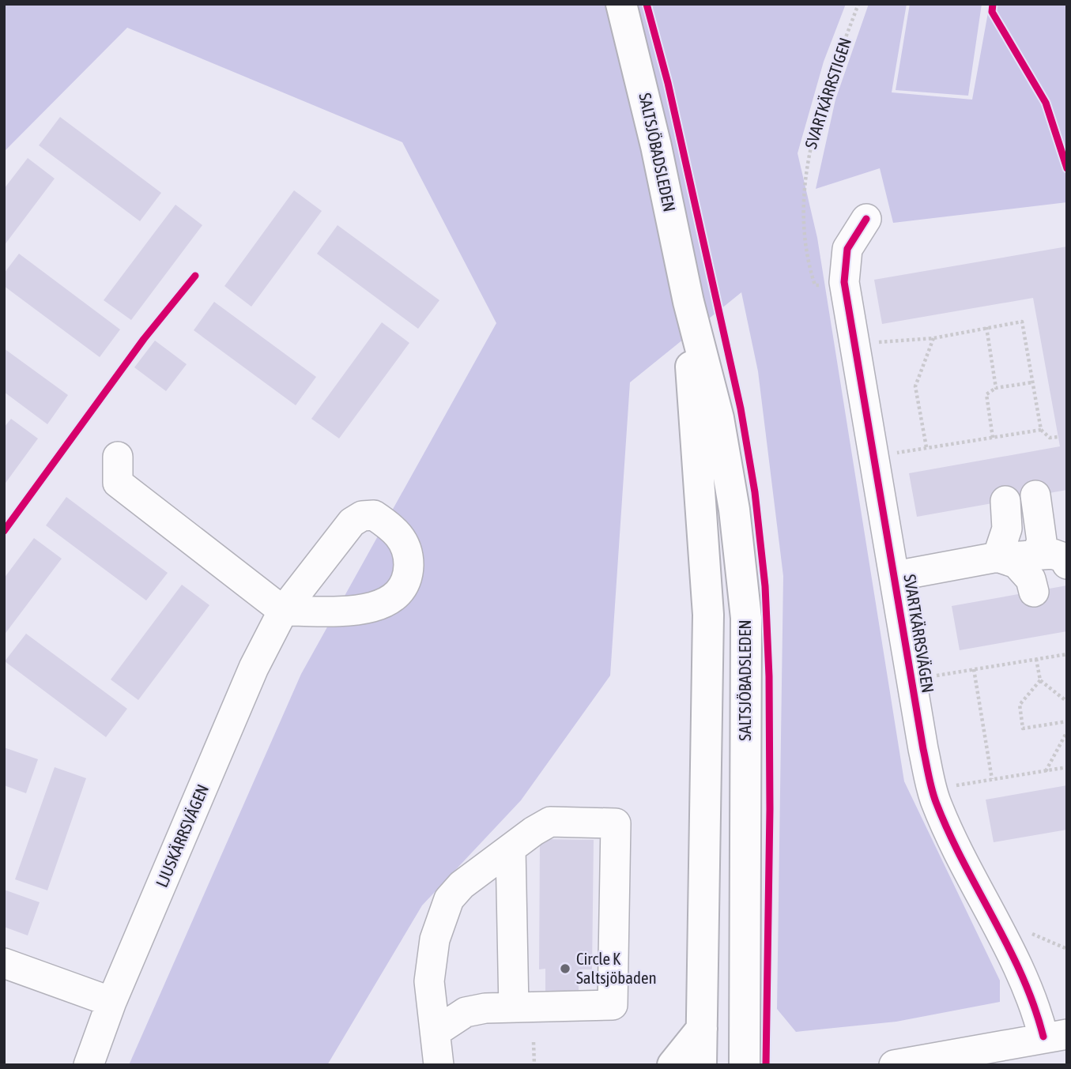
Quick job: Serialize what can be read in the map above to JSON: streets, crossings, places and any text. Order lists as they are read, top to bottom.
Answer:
{
  "streets": {
    "main road": ["SALTSJÖBADSLEDEN"],
    "street": ["SVARTKÄRRSVÄGEN", "LJUSKÄRRSVÄGEN"],
    "path": ["SVARTKÄRRSTIGEN"]
  },
  "crossings": [
    ["SVARTKÄRRSTIGEN", "SVARTKÄRRSVÄGEN"]
  ],
  "places": ["Circle K Saltsjöbaden"]
}
